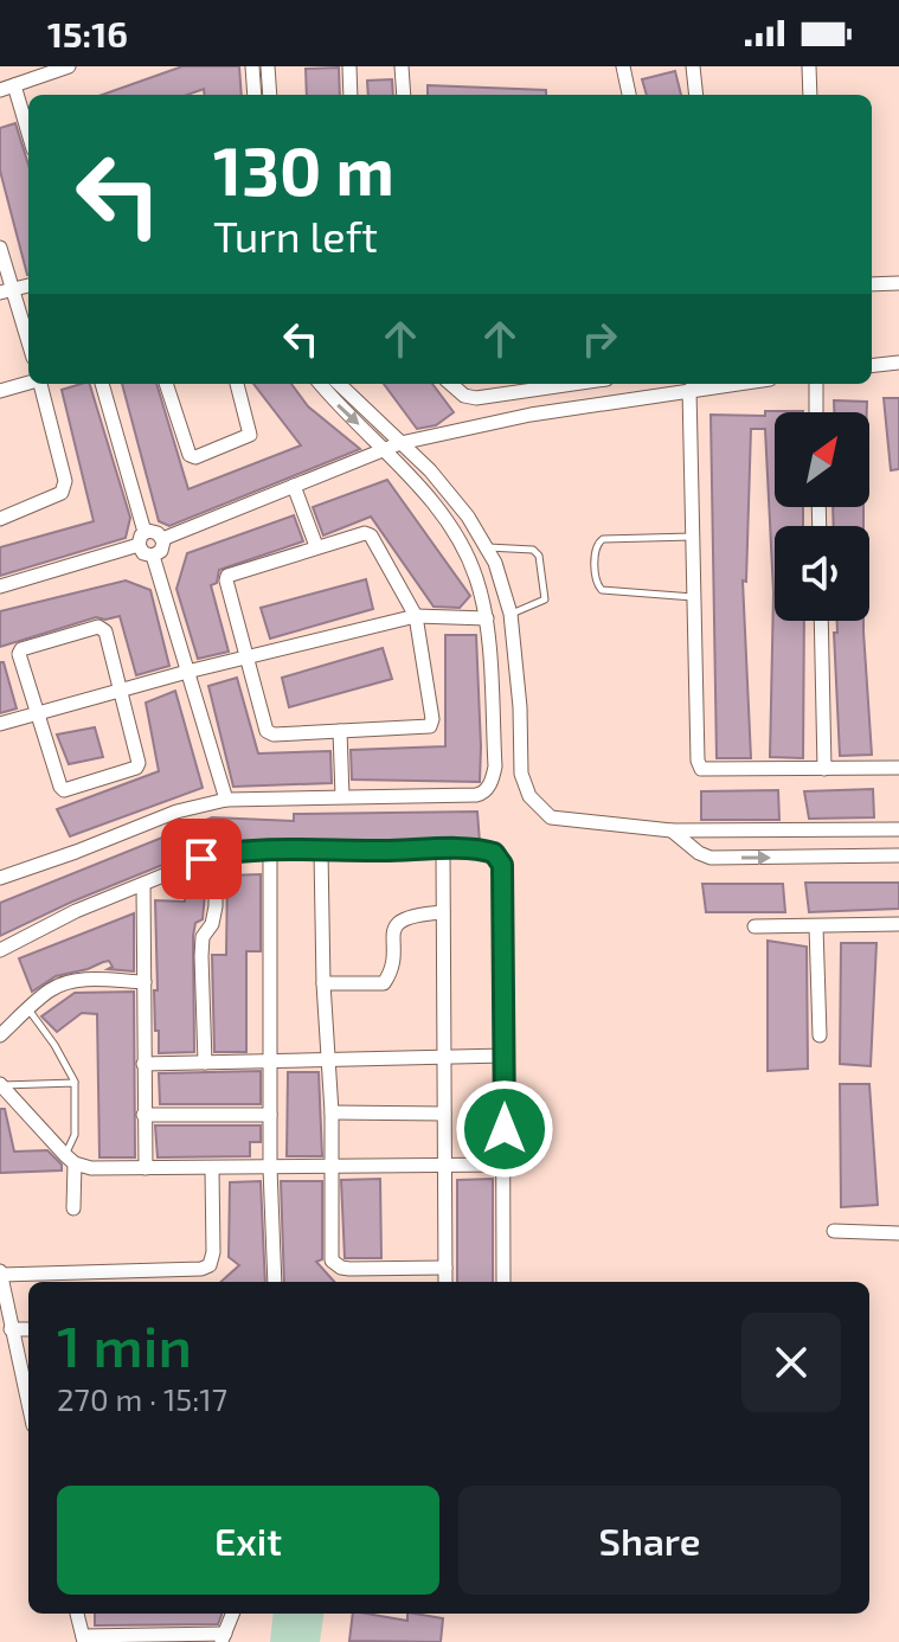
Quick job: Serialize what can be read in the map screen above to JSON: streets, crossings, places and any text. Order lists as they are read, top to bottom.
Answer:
{
  "north": "top right",
  "page": {
    "status": "15:16",
    "turn": ["130 m", "Turn left"],
    "heading": ["1 min", "270 m · 15:17"],
    "buttons": ["Exit", "Share"]
  }
}
